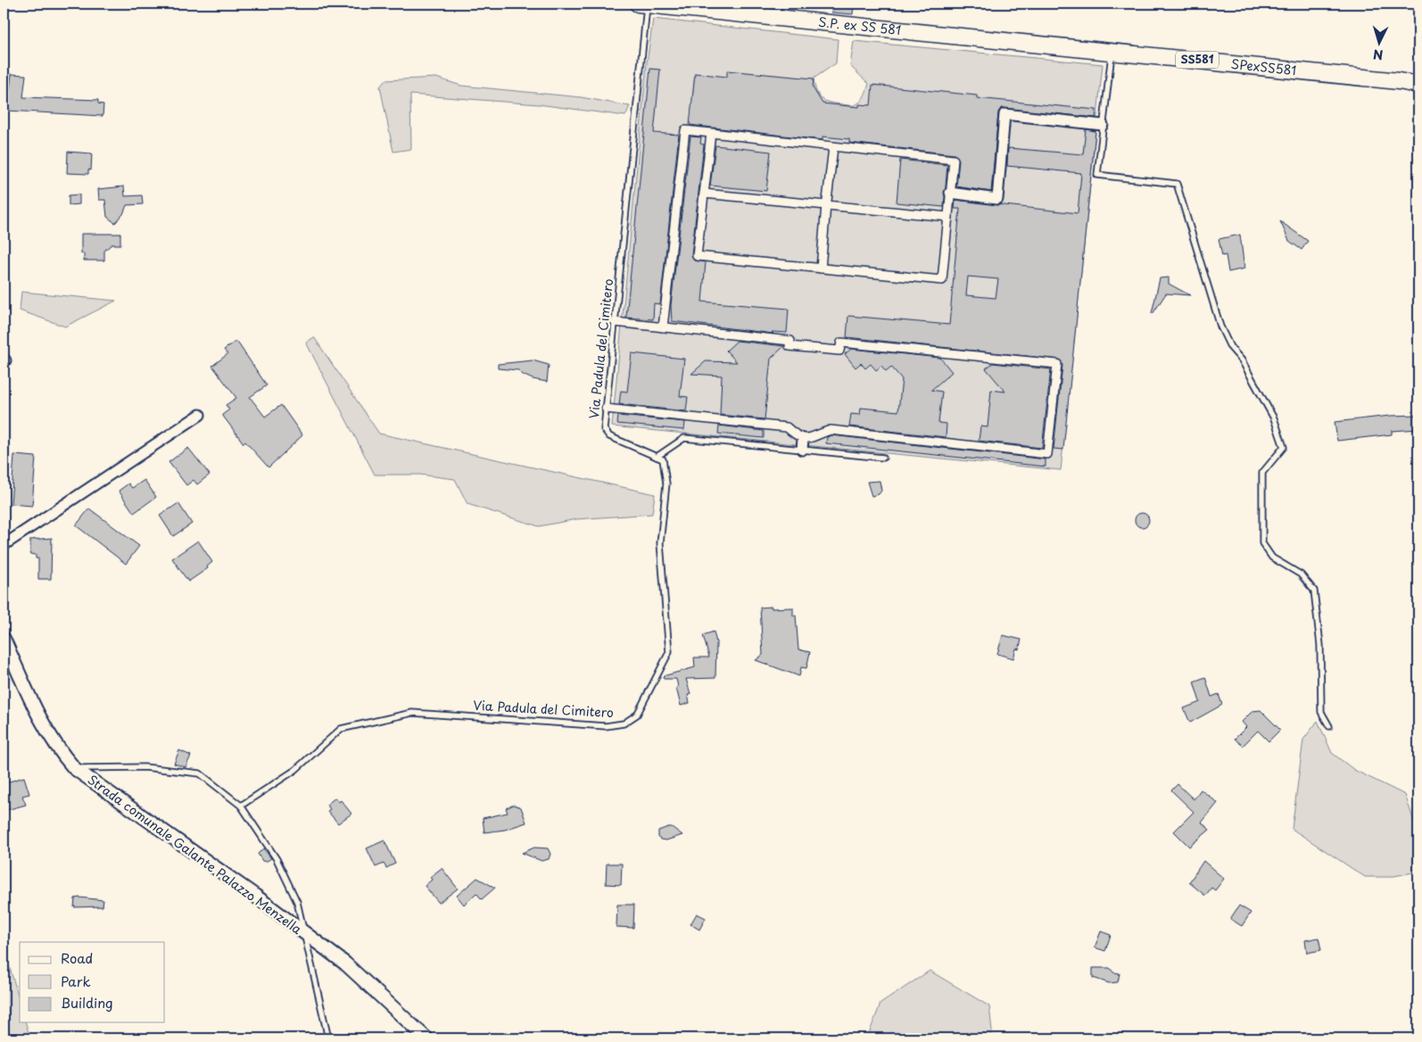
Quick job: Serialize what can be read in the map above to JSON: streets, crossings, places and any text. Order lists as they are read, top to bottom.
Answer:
{
  "streets": {
    "main road": ["S.P. ex SS 581", "SS581", "SPexSS581"],
    "street": ["Strada comunale Galante Palazzo Menzella"],
    "lane": ["Via Padula del Cimitero"]
  },
  "crossings": [
    ["S.P. ex SS 581", "SPexSS581"],
    ["S.P. ex SS 581", "Via Padula del Cimitero"]
  ],
  "legend": ["Road", "Park", "Building"],
  "north": "bottom"
}
